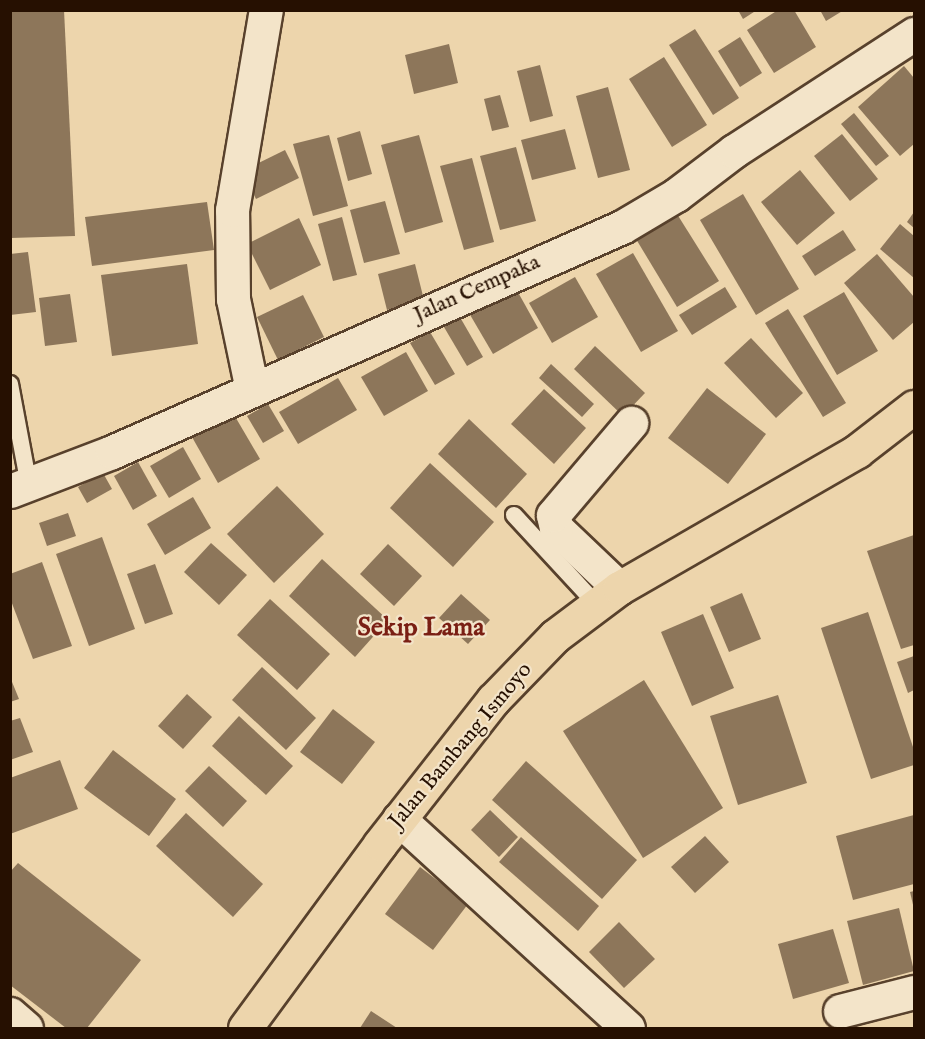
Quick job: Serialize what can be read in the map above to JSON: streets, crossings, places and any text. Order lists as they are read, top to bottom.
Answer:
{
  "streets": {
    "main road": ["Jalan Bambang Ismoyo"],
    "street": ["Jalan Cempaka"]
  },
  "districts": ["Sekip Lama"]
}
